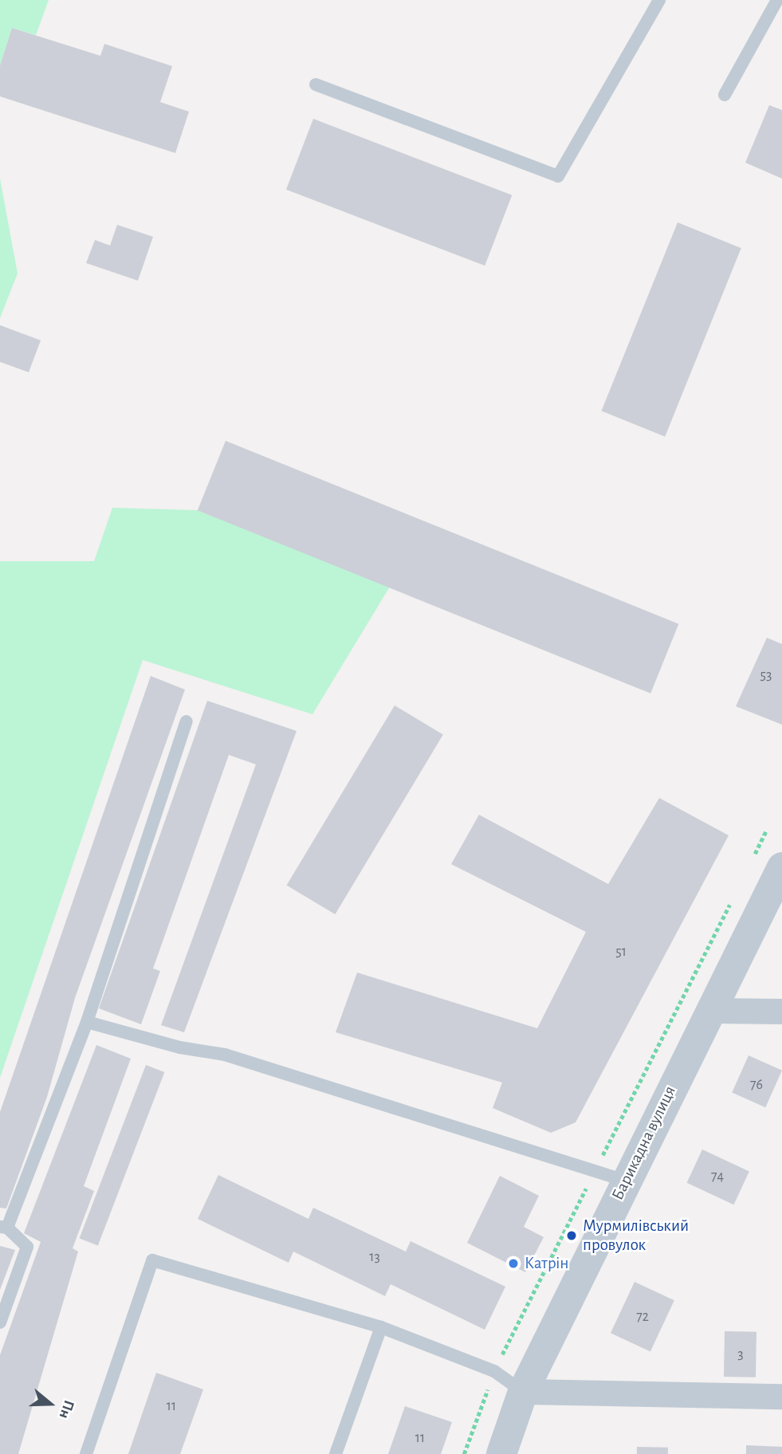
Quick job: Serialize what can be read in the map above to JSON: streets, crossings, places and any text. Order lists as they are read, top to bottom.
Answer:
{
  "streets": {
    "street": ["Барикадна вулиця"]
  },
  "places": ["Мурмилівський провулок", "Катрін"],
  "house_numbers": [
    "53",
    "51",
    "76",
    "74",
    "13",
    "72",
    "3",
    "11",
    "11"
  ],
  "north": "right"
}
